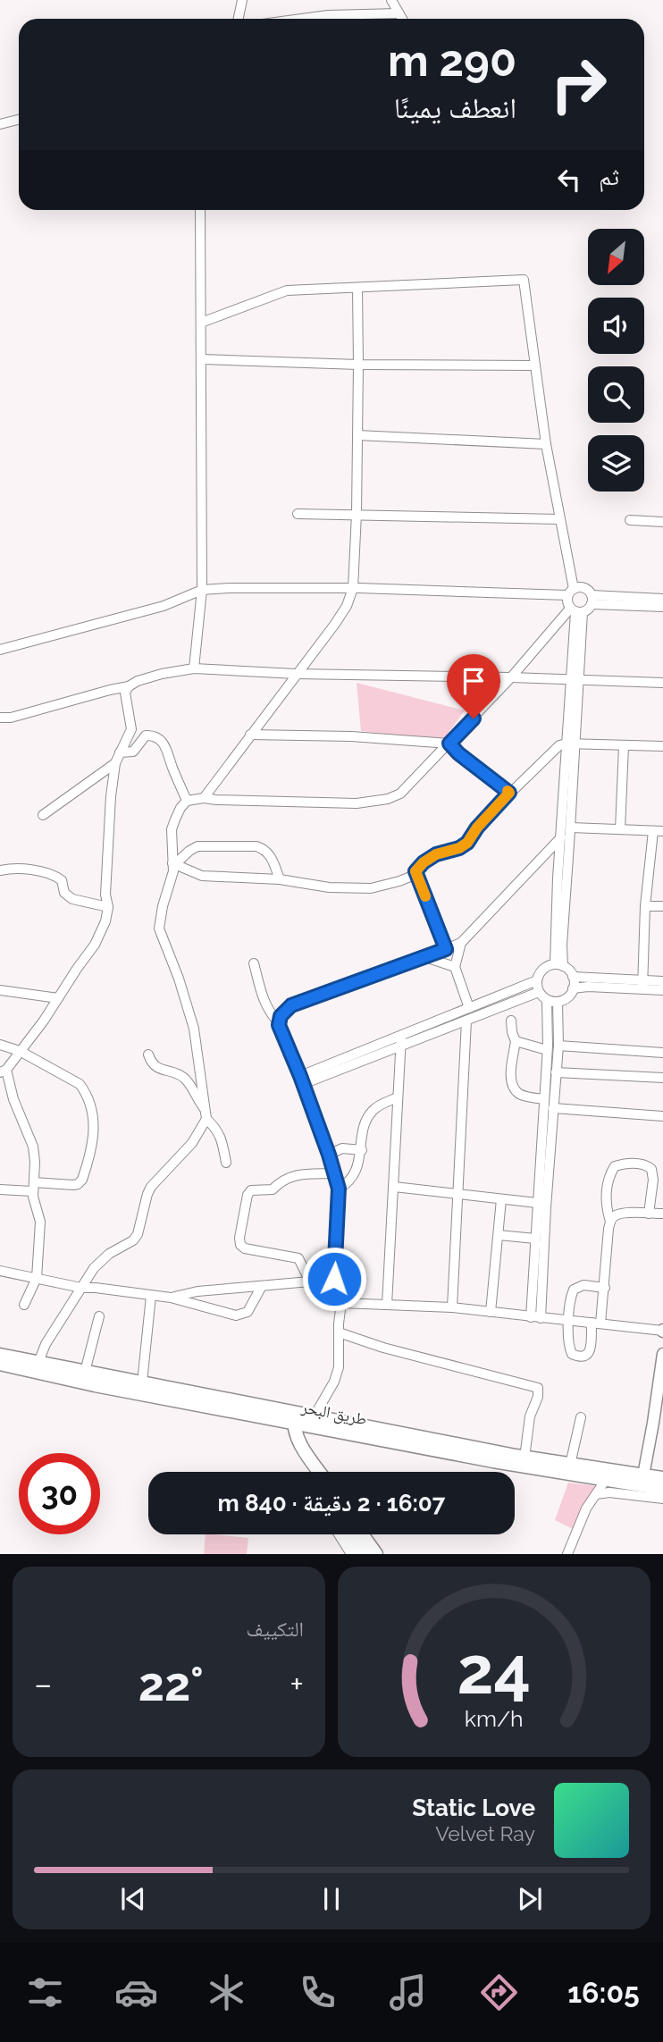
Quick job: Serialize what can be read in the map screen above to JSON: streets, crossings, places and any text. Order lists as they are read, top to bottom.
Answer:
{
  "streets": {
    "highway": ["طريق البحر"]
  },
  "north": "bottom left",
  "page": {
    "turn": ["290 m", "انعطف يمينًا"],
    "then": "ثم",
    "limit": "30",
    "trip": "16:07 · 2 دقيقة · 840 m",
    "tile": "التكييف",
    "heat": ["−", "22°", "+"],
    "song": ["Static Love", "Velvet Ray"],
    "tabs": "16:05",
    "gauge": ["24", "km/h"]
  }
}
